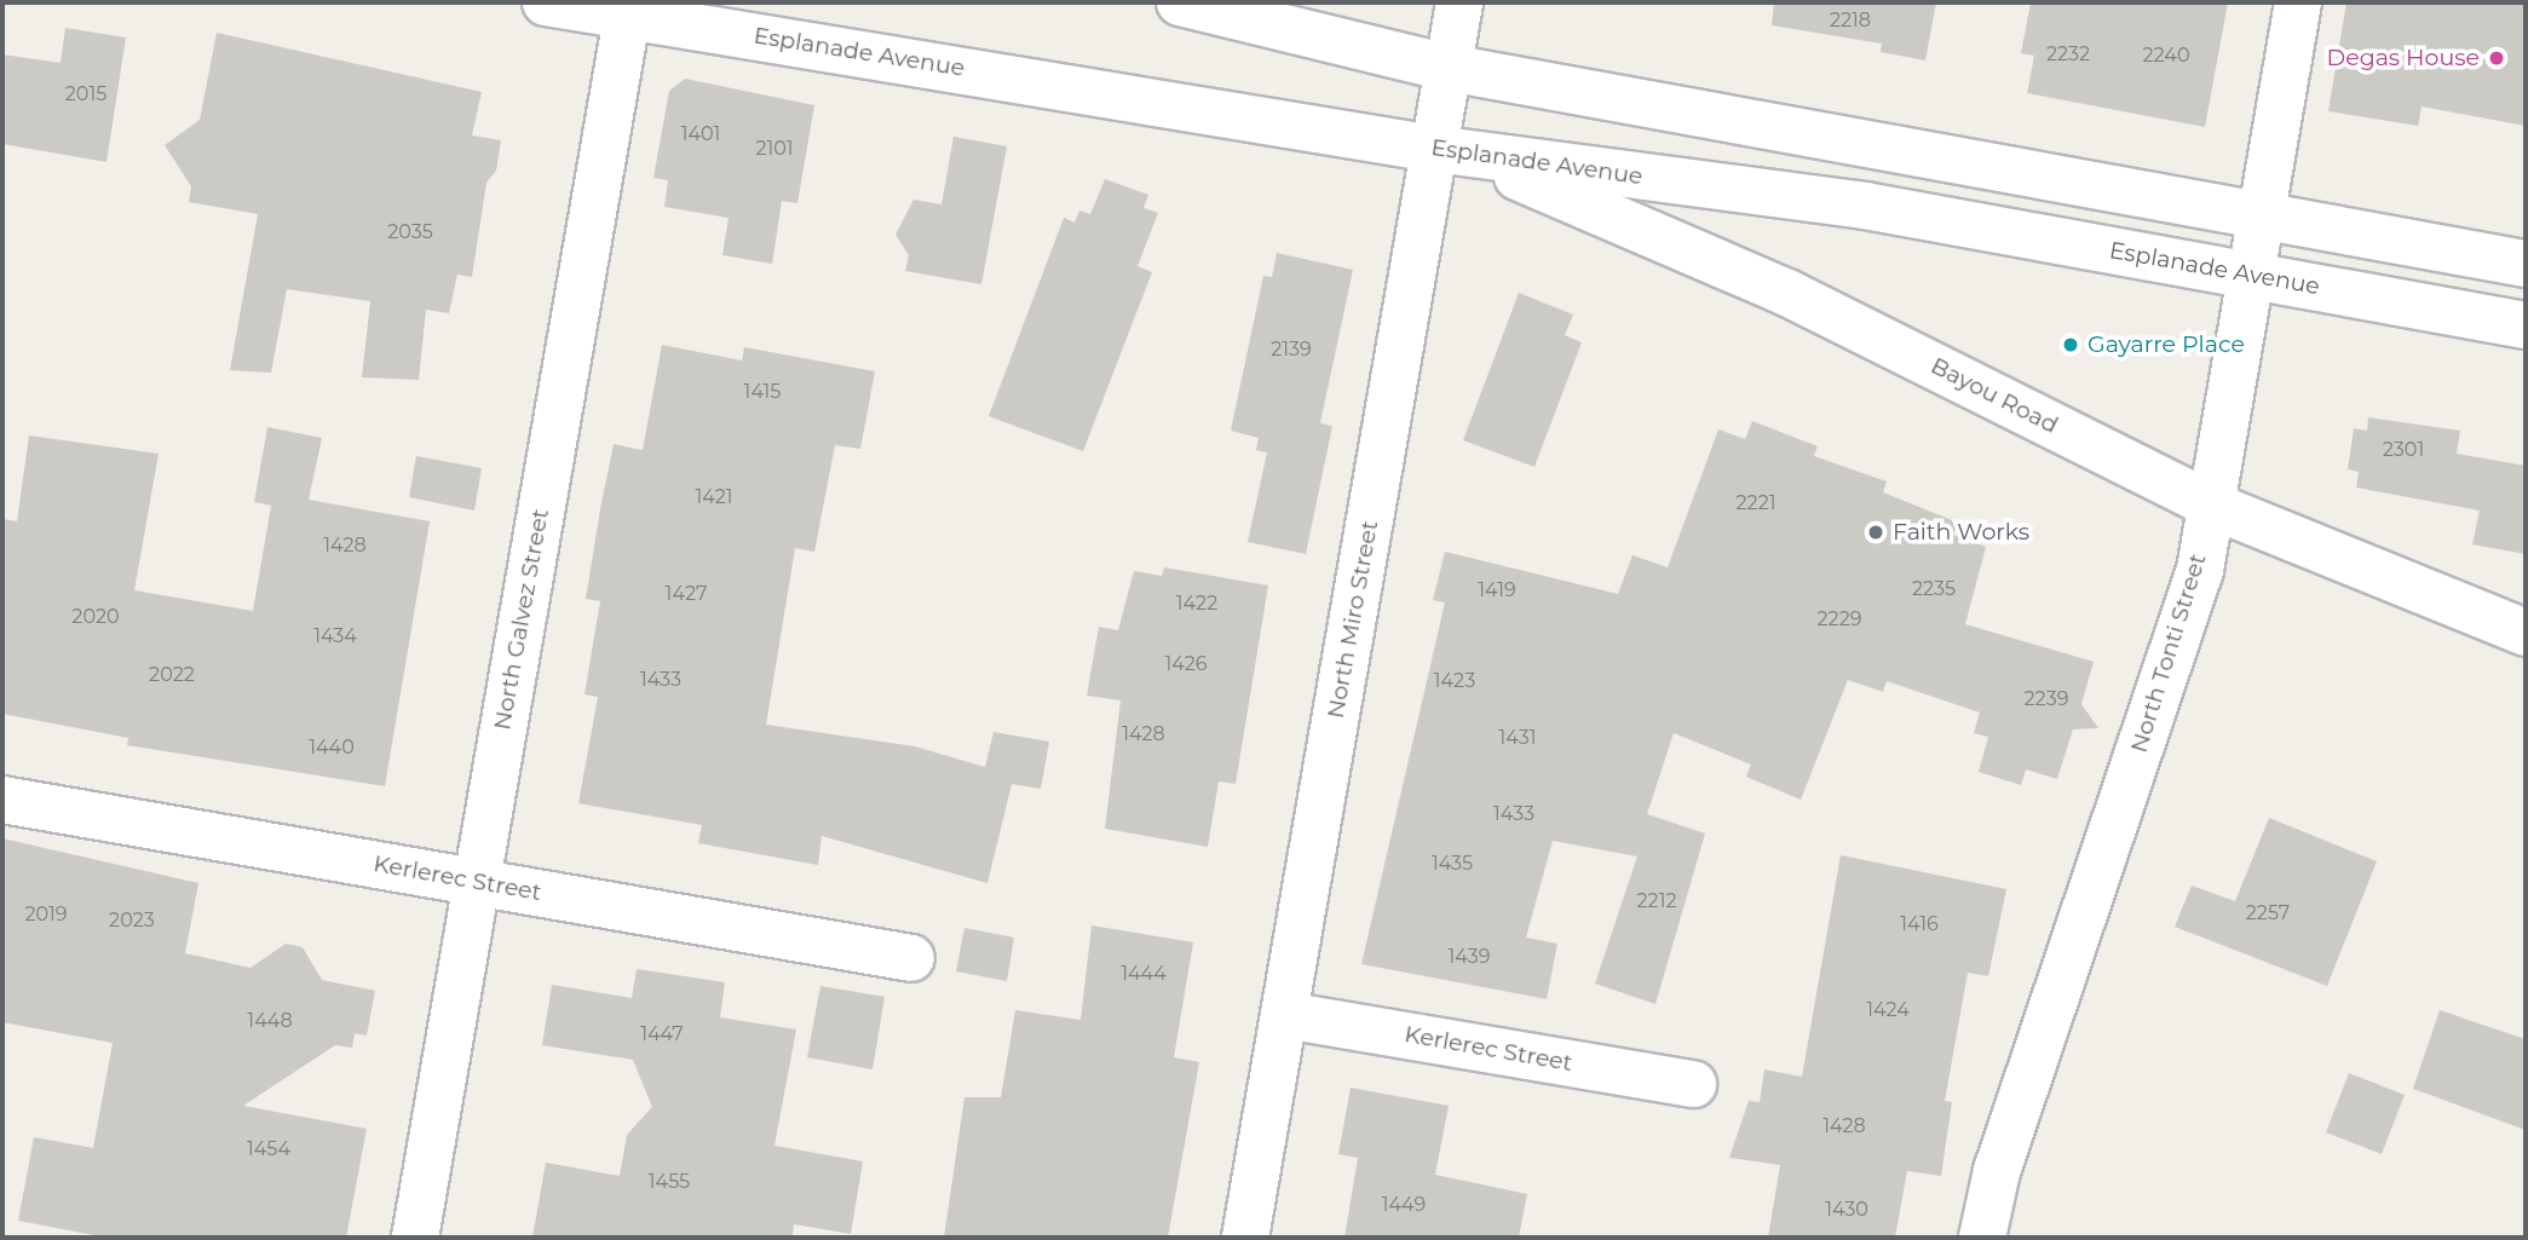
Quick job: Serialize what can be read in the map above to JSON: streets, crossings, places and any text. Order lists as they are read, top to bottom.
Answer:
{
  "streets": {
    "street": [
      "Esplanade Avenue",
      "Bayou Road",
      "North Galvez Street",
      "North Miro Street",
      "North Tonti Street",
      "Kerlerec Street"
    ]
  },
  "crossings": [
    ["Esplanade Avenue", "Bayou Road"],
    ["Esplanade Avenue", "North Galvez Street"],
    ["Esplanade Avenue", "North Miro Street"],
    ["Esplanade Avenue", "North Tonti Street"],
    ["Bayou Road", "North Miro Street"],
    ["Bayou Road", "North Tonti Street"],
    ["North Galvez Street", "Kerlerec Street"],
    ["North Miro Street", "Kerlerec Street"]
  ],
  "places": ["Degas House", "Gayarre Place", "Faith Works"],
  "house_numbers": [
    "2218",
    "2232",
    "2240",
    "2015",
    "1401",
    "2101",
    "2035",
    "2139",
    "1415",
    "2301",
    "1421",
    "2221",
    "1428",
    "2235",
    "1419",
    "1427",
    "1422",
    "2020",
    "2229",
    "1434",
    "1426",
    "2022",
    "1433",
    "1423",
    "2239",
    "1428",
    "1431",
    "1440",
    "1433",
    "1435",
    "2212",
    "2257",
    "2019",
    "2023",
    "1416",
    "1439",
    "1444",
    "1424",
    "1448",
    "1447",
    "1428",
    "1454",
    "1455",
    "1449",
    "1430"
  ]
}
